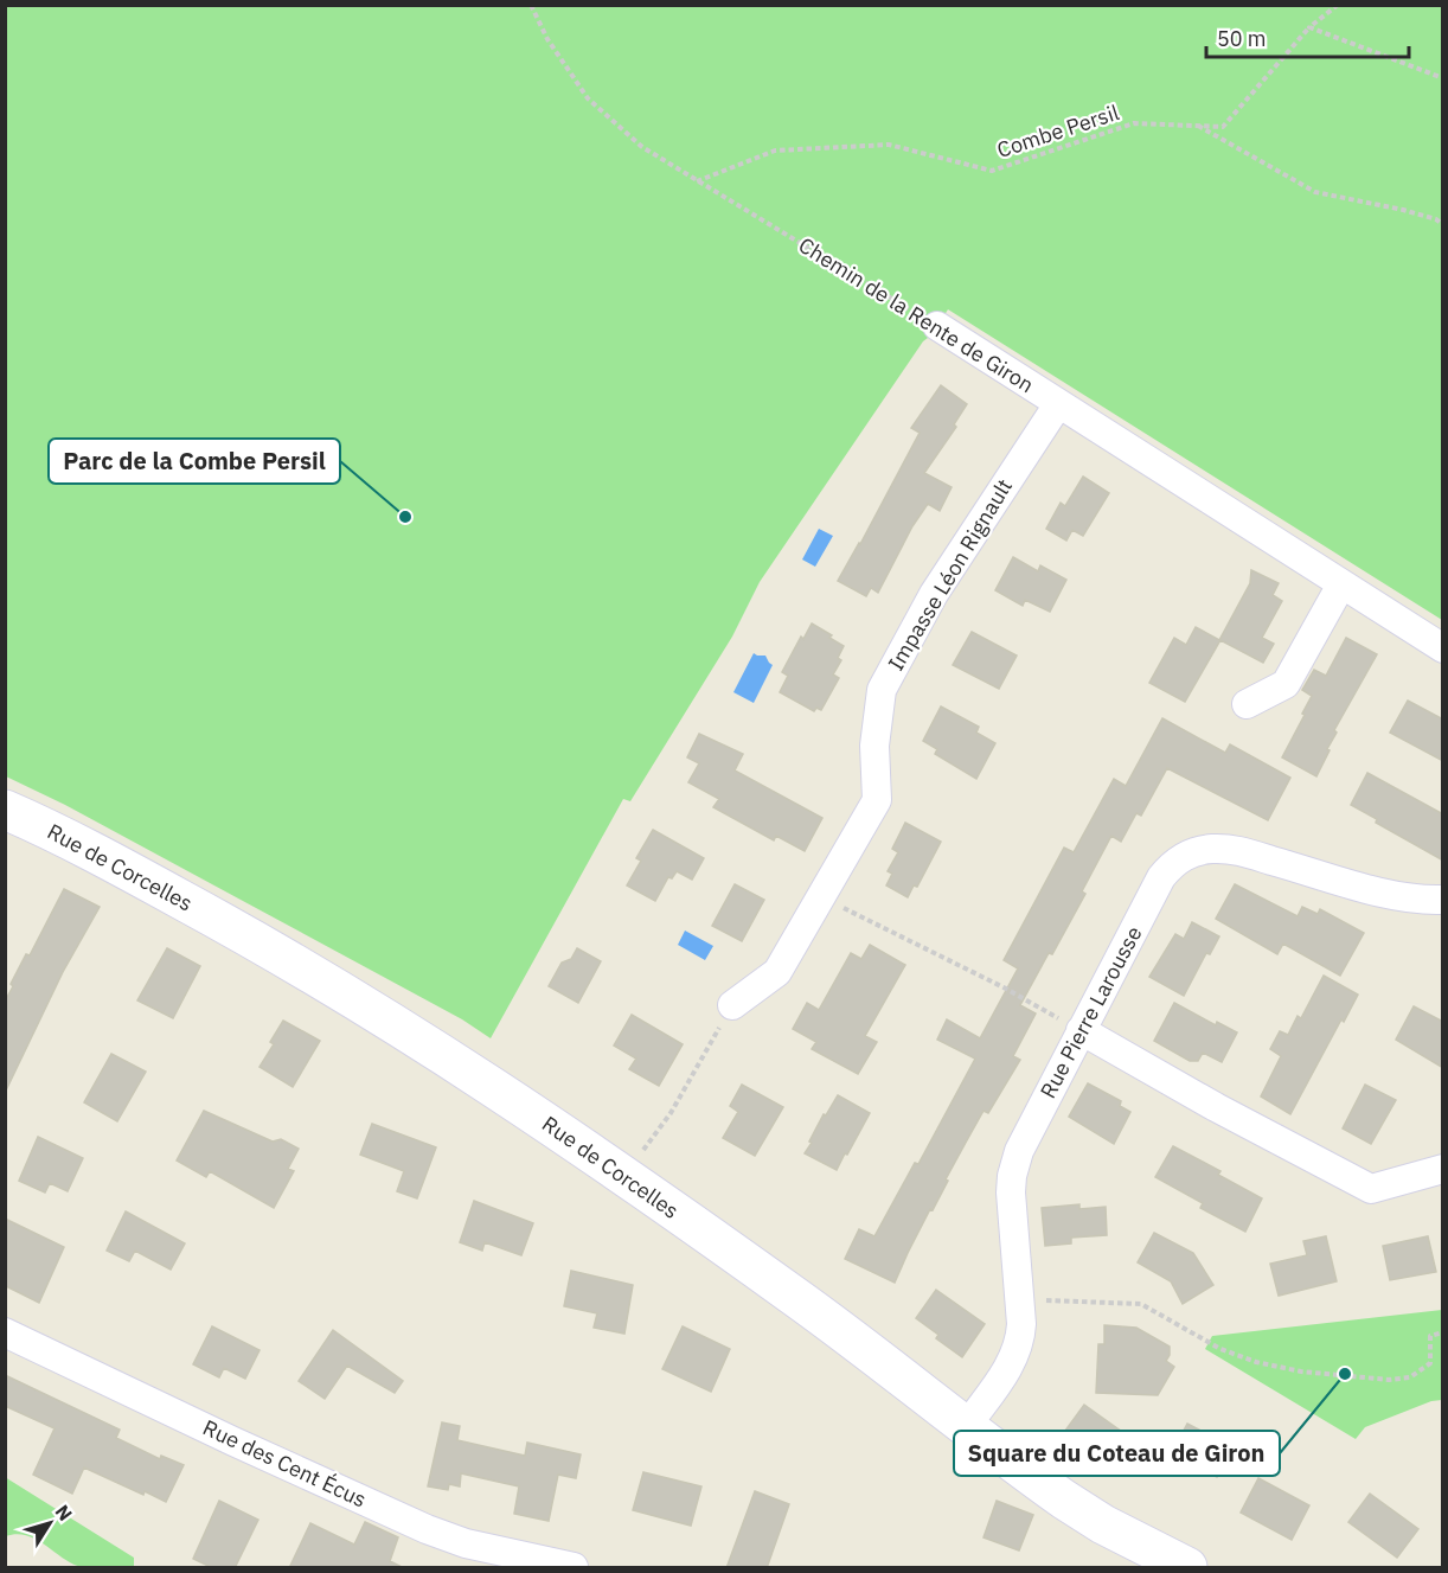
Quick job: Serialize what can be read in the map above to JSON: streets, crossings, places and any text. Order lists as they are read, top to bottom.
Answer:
{
  "streets": {
    "main road": ["Rue de Corcelles"],
    "street": [
      "Chemin de la Rente de Giron",
      "Impasse Léon Rignault",
      "Rue Pierre Larousse",
      "Rue des Cent Écus"
    ],
    "path": ["Combe Persil"]
  },
  "crossings": [
    ["Combe Persil", "Chemin de la Rente de Giron"],
    ["Chemin de la Rente de Giron", "Impasse Léon Rignault"],
    ["Rue de Corcelles", "Rue Pierre Larousse"]
  ],
  "places": ["Parc de la Combe Persil", "Square du Coteau de Giron"],
  "scale_bar": "50 m",
  "north": "top right"
}
